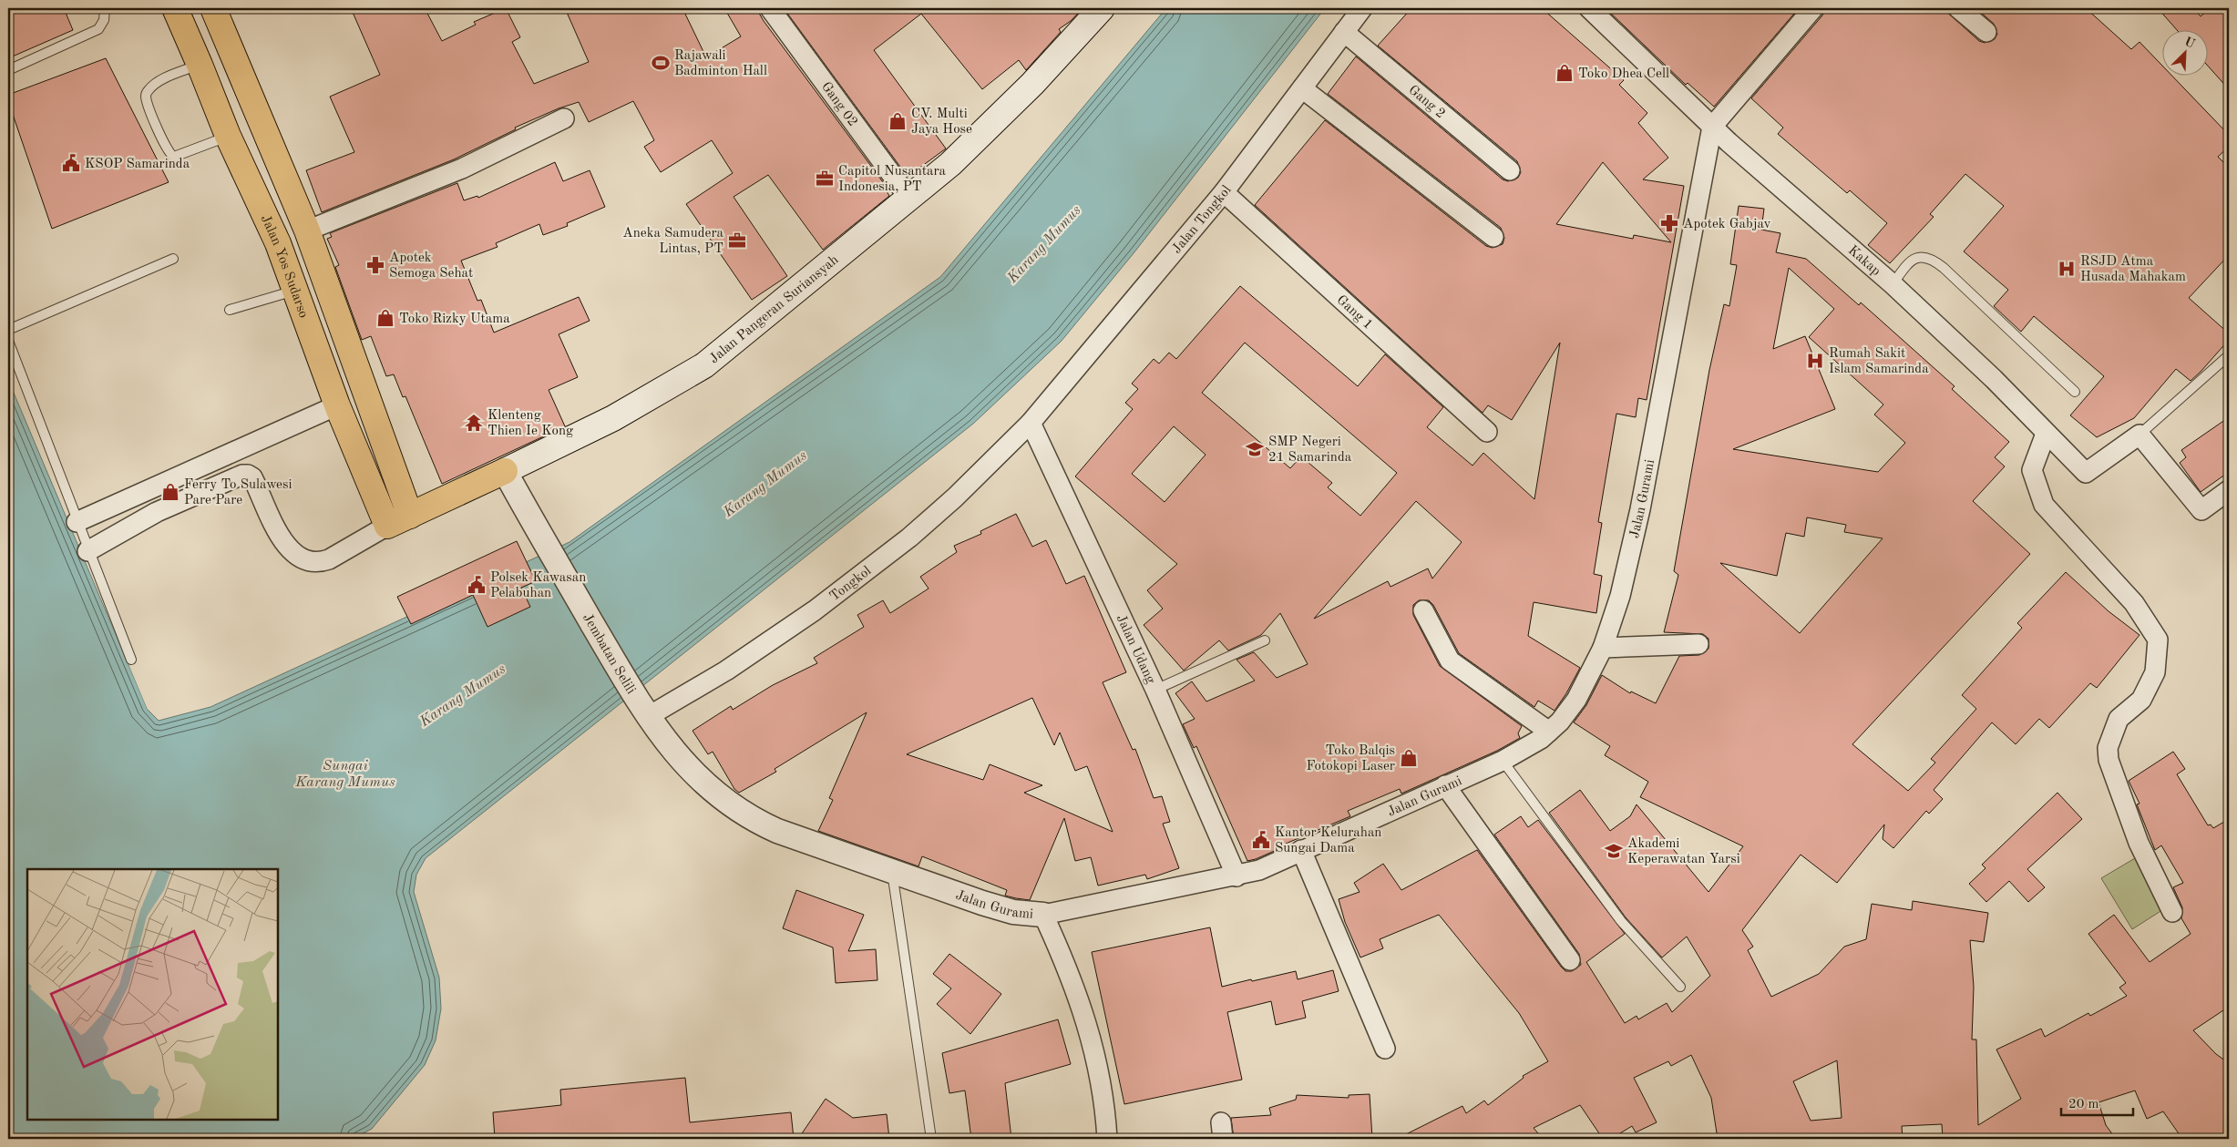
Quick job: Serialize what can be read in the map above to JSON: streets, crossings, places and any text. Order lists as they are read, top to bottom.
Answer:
{
  "streets": {
    "highway": ["Jalan Yos Sudarso", "Jalan Pangeran Suriansyah"],
    "street": [
      "Gang 2",
      "Gang 02",
      "Jalan Tongkol",
      "Kakap",
      "Gang 1",
      "Jalan Gurami",
      "Tongkol",
      "Jalan Udang",
      "Jembatan Selili"
    ]
  },
  "crossings": [
    ["Gang 2", "Jalan Tongkol"],
    ["Gang 02", "Jalan Pangeran Suriansyah"],
    ["Jalan Tongkol", "Gang 1"],
    ["Jalan Tongkol", "Tongkol"],
    ["Jalan Tongkol", "Jalan Udang"],
    ["Kakap", "Jalan Gurami"],
    ["Jalan Yos Sudarso", "Jalan Pangeran Suriansyah"],
    ["Jalan Pangeran Suriansyah", "Jembatan Selili"],
    ["Jalan Gurami", "Tongkol"],
    ["Jalan Gurami", "Jalan Udang"],
    ["Jalan Gurami", "Jembatan Selili"],
    ["Tongkol", "Jalan Udang"],
    ["Tongkol", "Jembatan Selili"]
  ],
  "water": ["Karang Mumus", "Sungai Karang Mumus"],
  "places": {
    "sports": ["Rajawali Badminton Hall"],
    "shop": [
      "Toko Dhea Cell",
      "CV. Multi Jaya Hose",
      "Toko Rizky Utama",
      "Ferry To Sulawesi Pare Pare",
      "Toko Balqis Fotokopi Laser"
    ],
    "public building": ["KSOP Samarinda", "Polsek Kawasan Pelabuhan", "Kantor Kelurahan Sungai Dama"],
    "office": ["Capitol Nusantara Indonesia, PT", "Aneka Samudera Lintas, PT"],
    "pharmacy": ["Apotek Gabjav", "Apotek Semoga Sehat"],
    "hospital": ["RSJD Atma Husada Mahakam", "Rumah Sakit Islam Samarinda"],
    "temple": ["Klenteng Thien Ie Kong"],
    "school or university": ["SMP Negeri 21 Samarinda", "Akademi Keperawatan Yarsi"]
  },
  "scale_bar": "20 m",
  "north": "top right"
}
